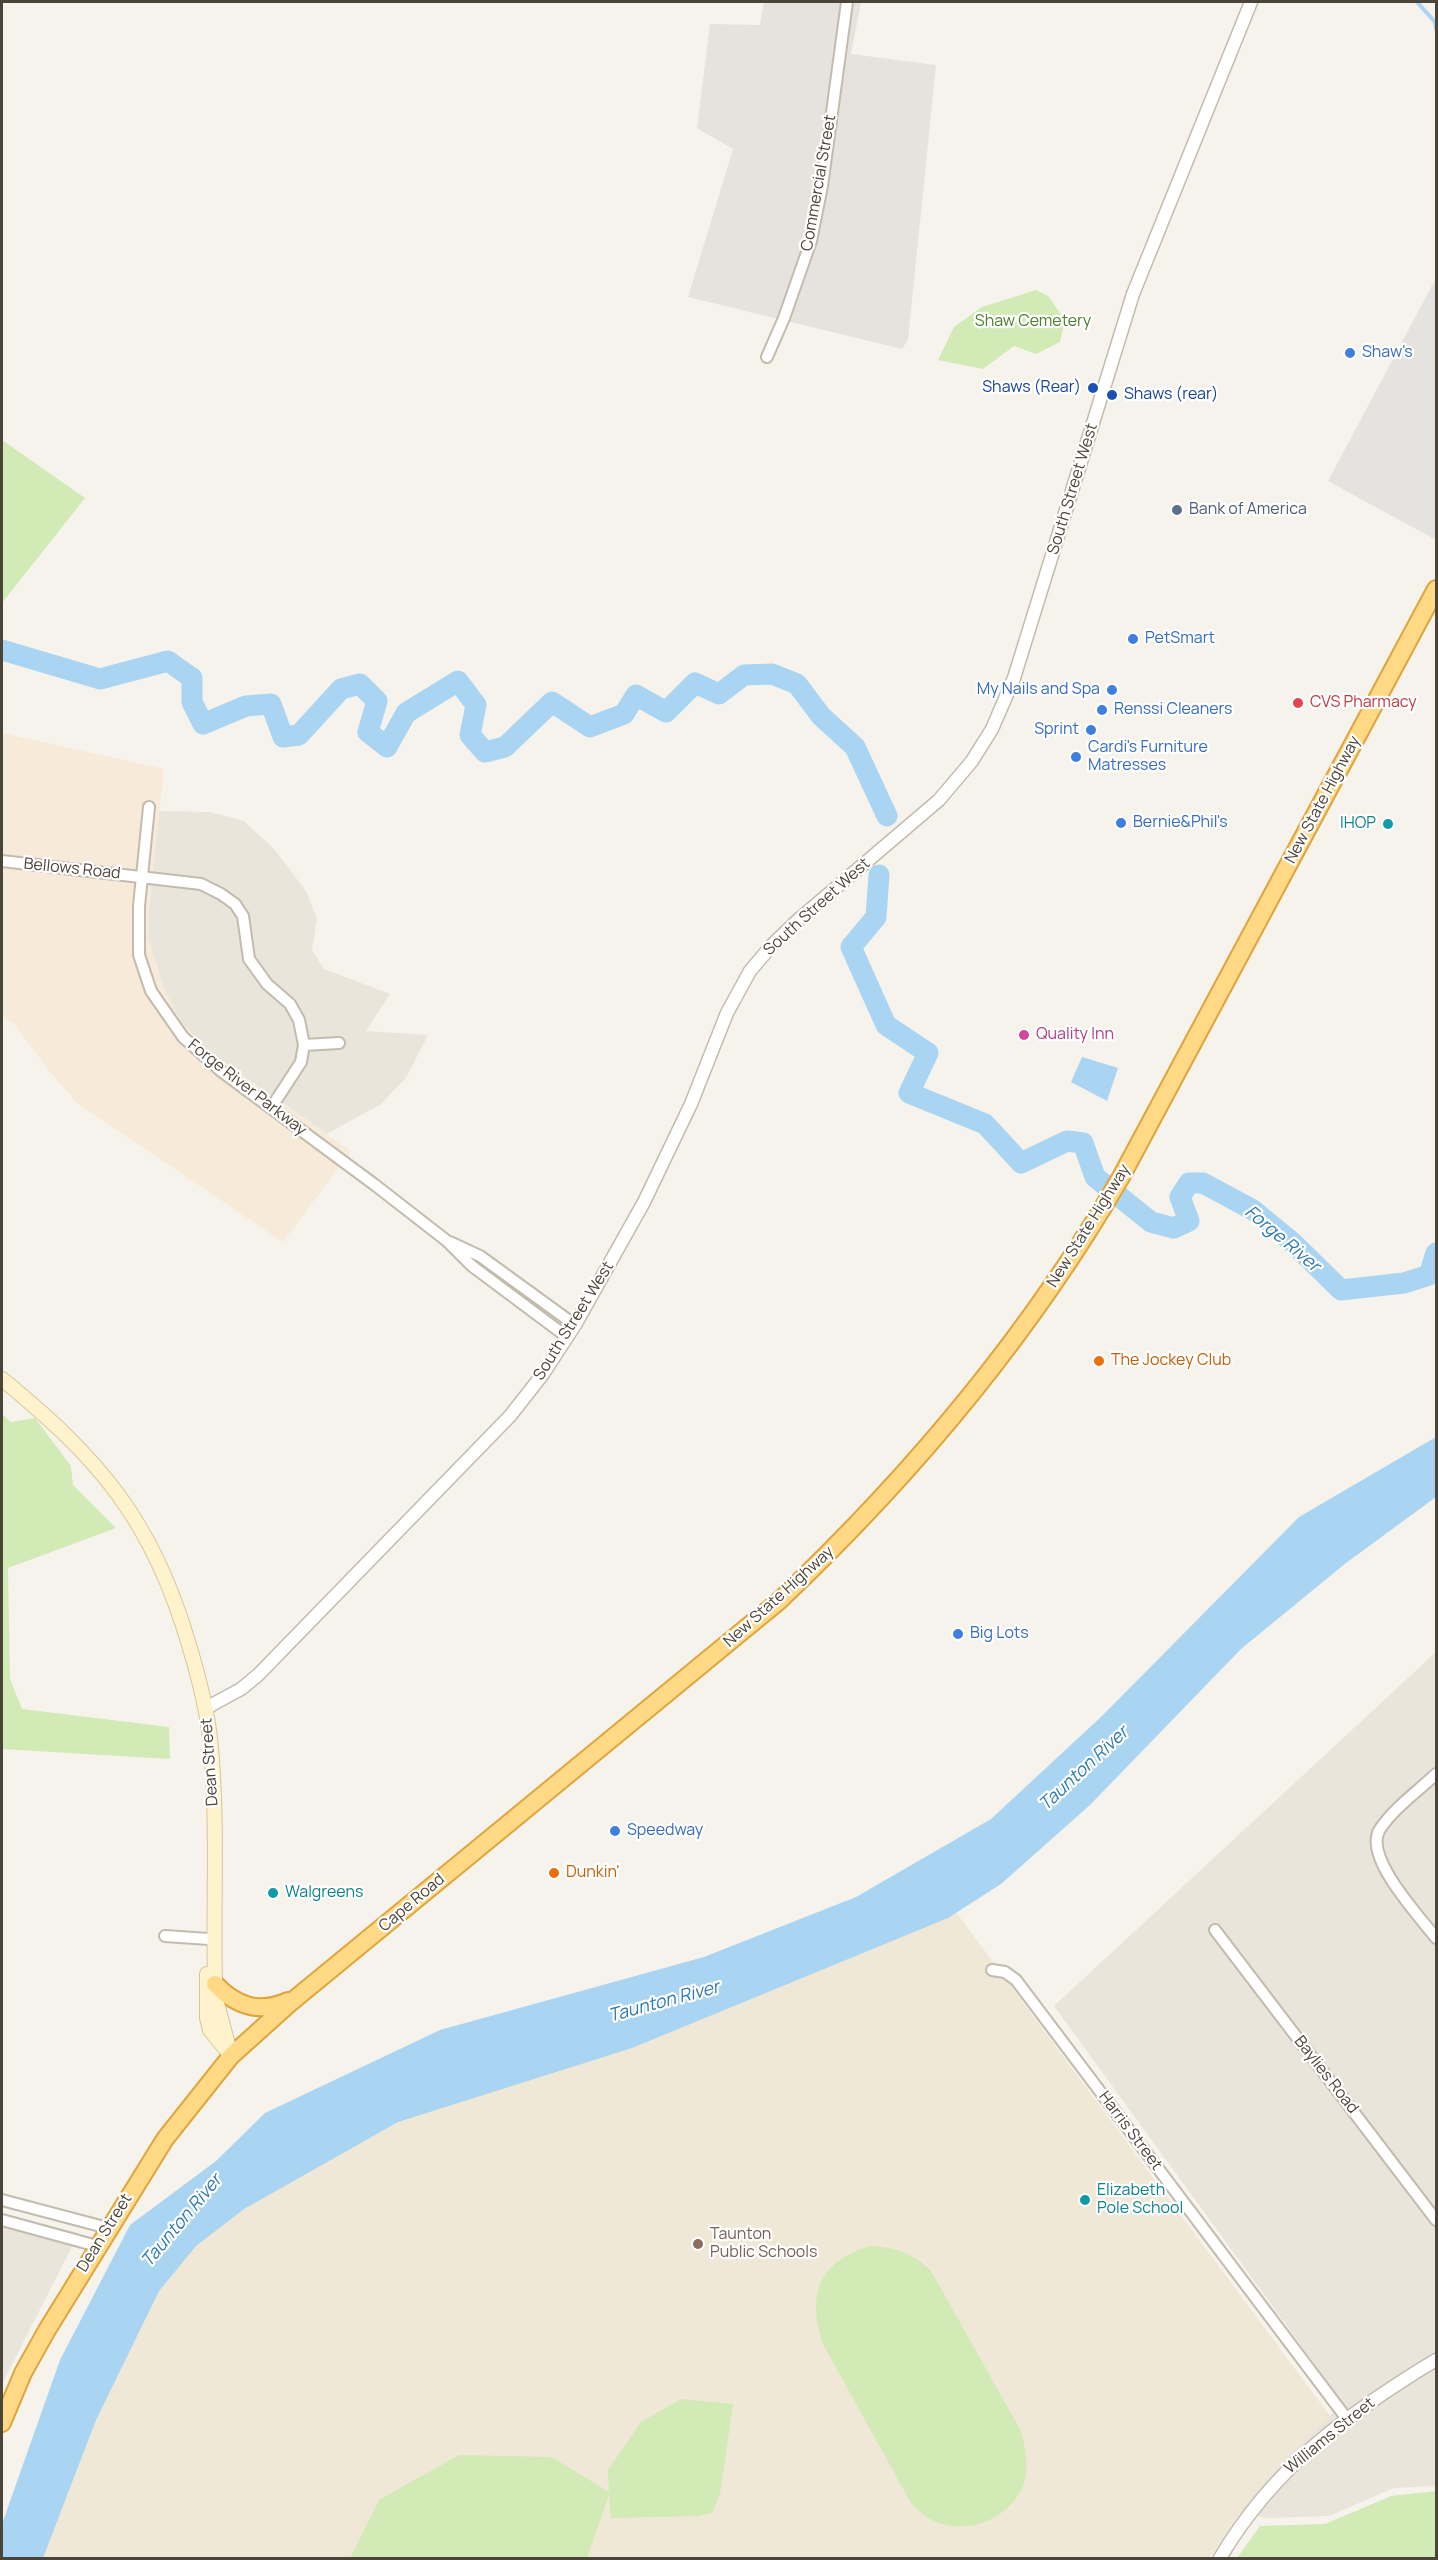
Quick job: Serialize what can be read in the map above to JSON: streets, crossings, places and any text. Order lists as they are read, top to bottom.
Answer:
{
  "streets": {
    "highway": ["New State Highway", "Dean Street", "Cape Road"],
    "street": [
      "Commercial Street",
      "South Street West",
      "Bellows Road",
      "Forge River Parkway",
      "Baylies Road",
      "Harris Street",
      "Williams Street"
    ]
  },
  "crossings": [
    ["South Street West", "Forge River Parkway"],
    ["South Street West", "Dean Street"],
    ["New State Highway", "Cape Road"],
    ["Bellows Road", "Forge River Parkway"],
    ["Dean Street", "Cape Road"],
    ["Harris Street", "Williams Street"]
  ],
  "water": ["Forge River", "Taunton River"],
  "parks": ["Shaw Cemetery"],
  "places": [
    "Shaw's",
    "Shaws (Rear)",
    "Shaws (rear)",
    "Bank of America",
    "PetSmart",
    "My Nails and Spa",
    "CVS Pharmacy",
    "Renssi Cleaners",
    "Sprint",
    "Cardi's Furniture Matresses",
    "Bernie&Phil's",
    "IHOP",
    "Quality Inn",
    "The Jockey Club",
    "Big Lots",
    "Speedway",
    "Dunkin'",
    "Walgreens",
    "Elizabeth Pole School",
    "Taunton Public Schools"
  ]
}
